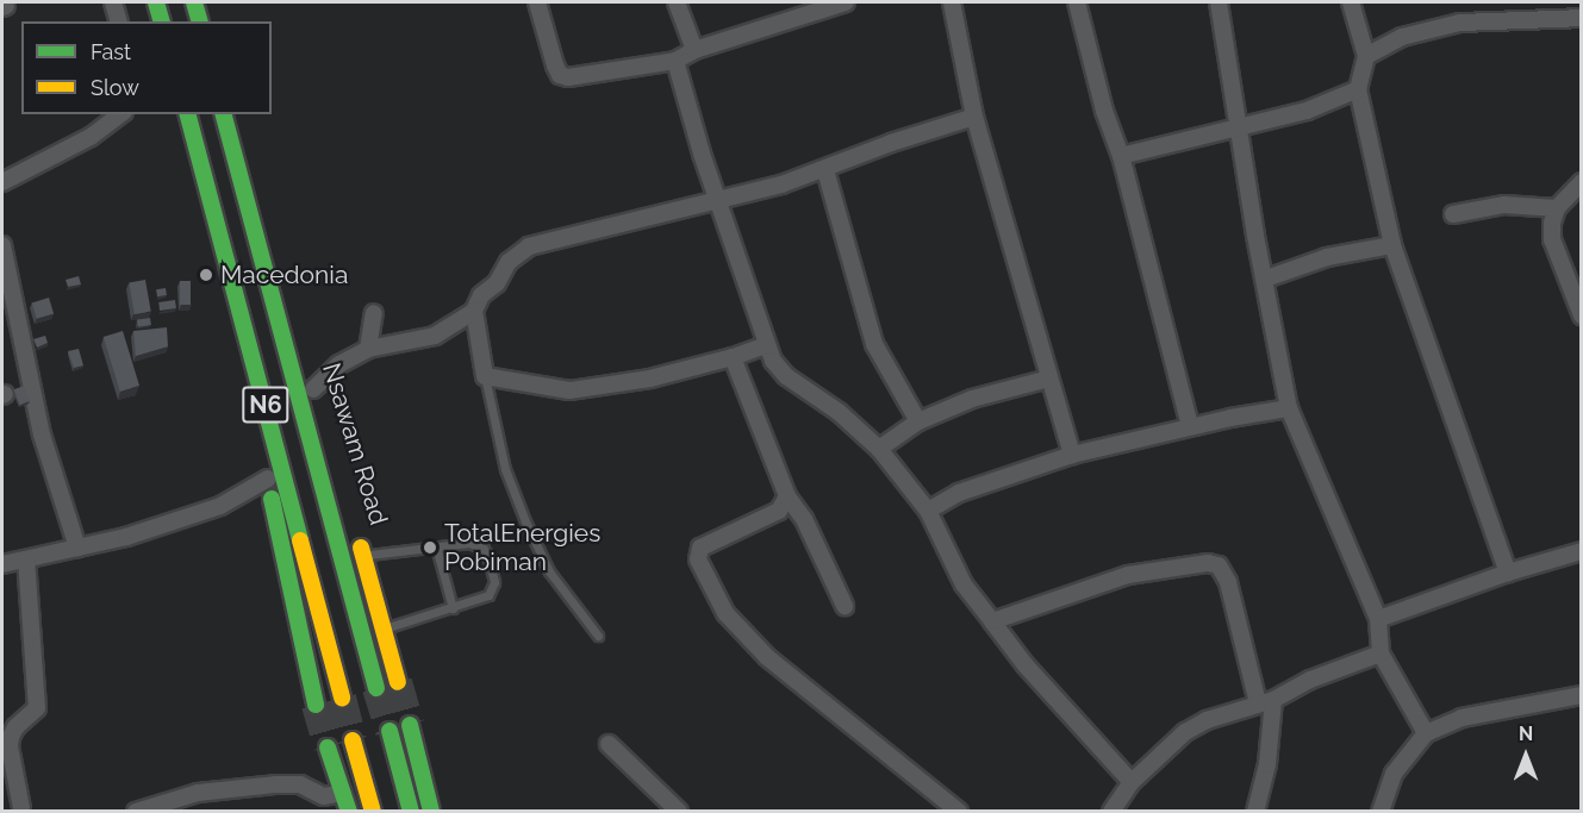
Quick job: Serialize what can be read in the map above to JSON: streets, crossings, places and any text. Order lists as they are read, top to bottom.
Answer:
{
  "streets": {
    "highway": ["N6", "Nsawam Road"]
  },
  "places": ["Macedonia", "TotalEnergies Pobiman"],
  "legend": ["Fast", "Slow"],
  "north": "top"
}
